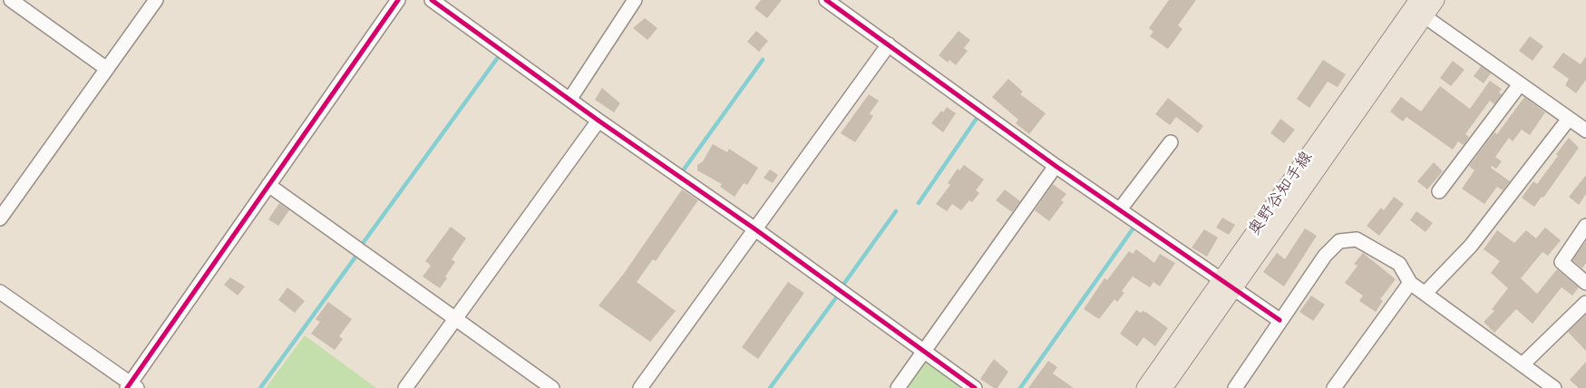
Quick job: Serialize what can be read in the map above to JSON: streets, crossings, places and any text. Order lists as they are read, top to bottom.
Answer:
{
  "streets": {
    "main road": ["奥野谷知手線"]
  }
}
